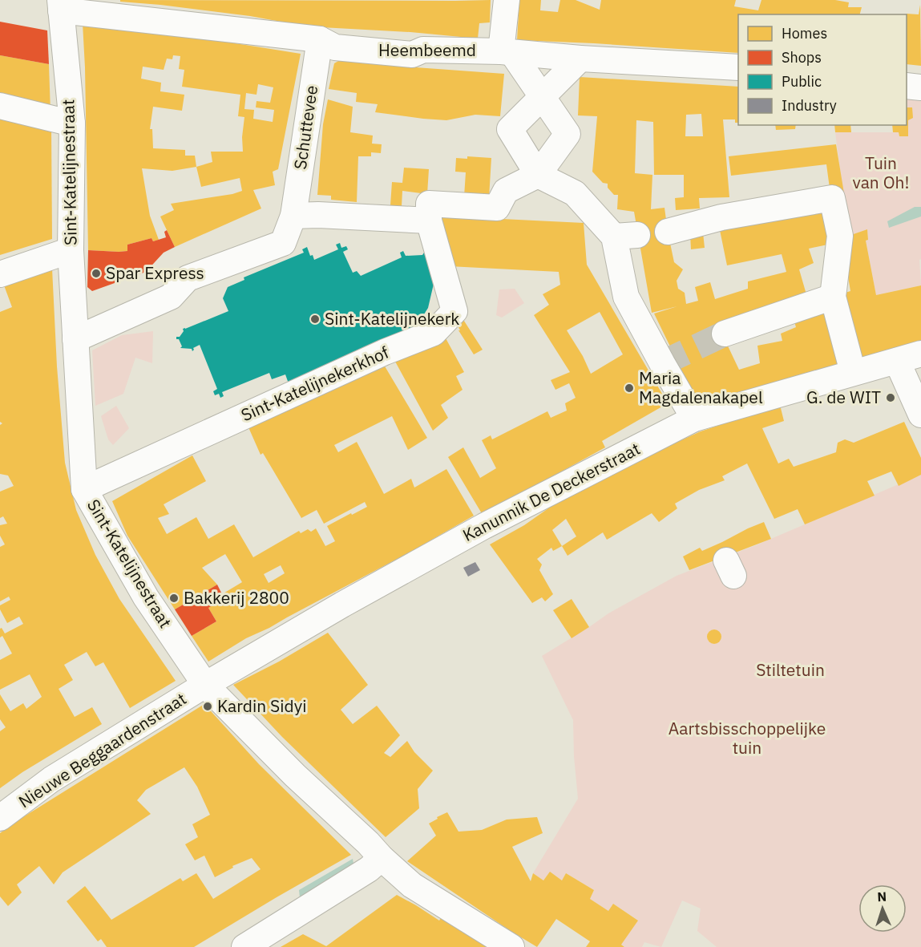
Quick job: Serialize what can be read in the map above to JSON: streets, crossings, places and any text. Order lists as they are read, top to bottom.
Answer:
{
  "streets": {
    "street": [
      "Heembeemd",
      "Schuttevee",
      "Sint-Katelijnestraat",
      "Sint-Katelijnekerkhof",
      "Kanunnik De Deckerstraat",
      "Nieuwe Beggaardenstraat"
    ]
  },
  "crossings": [
    ["Heembeemd", "Schuttevee"],
    ["Heembeemd", "Sint-Katelijnestraat"],
    ["Sint-Katelijnestraat", "Sint-Katelijnekerkhof"],
    ["Sint-Katelijnestraat", "Kanunnik De Deckerstraat"],
    ["Sint-Katelijnestraat", "Nieuwe Beggaardenstraat"],
    ["Kanunnik De Deckerstraat", "Nieuwe Beggaardenstraat"]
  ],
  "parks": ["Tuin van Oh!", "Stiltetuin", "Aartsbisschoppelijke tuin"],
  "places": [
    "Spar Express",
    "Sint-Katelijnekerk",
    "Maria Magdalenakapel",
    "G. de WIT",
    "Bakkerij 2800",
    "Kardin Sidyi"
  ],
  "legend": [
    "Homes",
    "Shops",
    "Public",
    "Industry"
  ],
  "north": "top"
}
